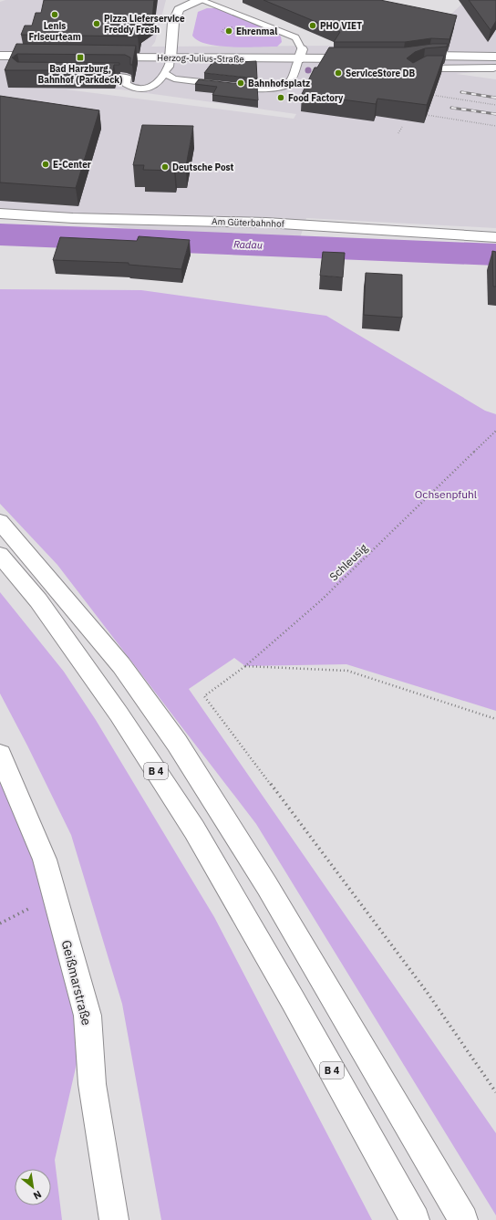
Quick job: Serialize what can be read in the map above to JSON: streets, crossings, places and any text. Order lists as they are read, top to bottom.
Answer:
{
  "streets": {
    "main road": [
      "Herzog-Julius-Straße",
      "Am Güterbahnhof",
      "B 4",
      "Geißmarstraße"
    ],
    "path": ["Schleusig"]
  },
  "water": ["Radau"],
  "parks": ["Ochsenpfuhl"],
  "places": {
    "other": [
      "Lenis Friseurteam",
      "Pizza Lieferservice Freddy Fresh",
      "PHO VIET",
      "Ehrenmal",
      "ServiceStore DB",
      "Bahnhofsplatz",
      "Food Factory",
      "E-Center",
      "Deutsche Post"
    ],
    "transit": ["Bad Harzburg, Bahnhof (Parkdeck)"]
  },
  "north": "bottom right"
}
